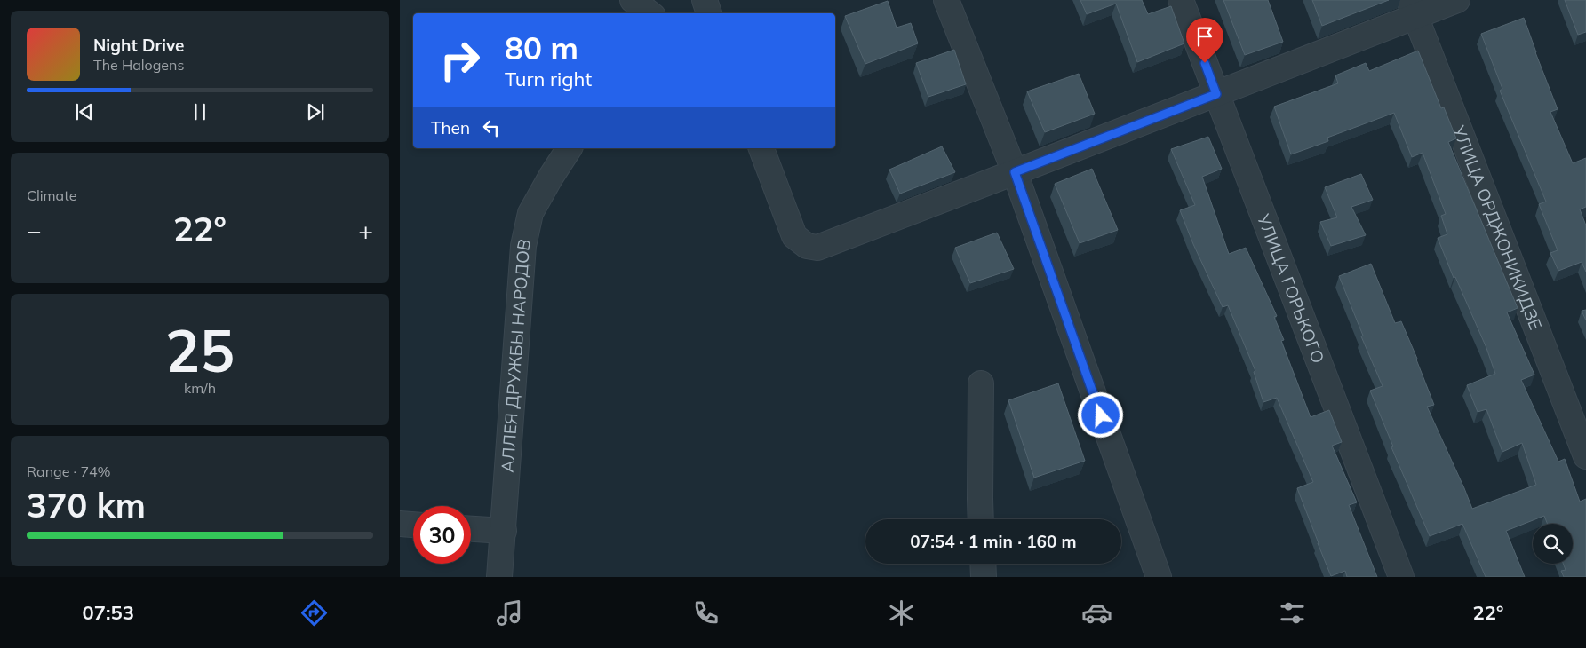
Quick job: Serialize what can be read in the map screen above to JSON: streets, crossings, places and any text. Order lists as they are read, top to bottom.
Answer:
{
  "streets": {
    "street": ["УЛИЦА ОРДЖОНИКИДЗЕ", "УЛИЦА ГОРЬКОГО", "АЛЛЕЯ ДРУЖБЫ НАРОДОВ"]
  },
  "page": {
    "turn": ["80 m", "Turn right"],
    "song": ["Night Drive", "The Halogens"],
    "then": "Then",
    "tile": [
      "Climate",
      ["25", "km/h"],
      ["Range · 74%", "370 km"]
    ],
    "heat": ["−", "22°", "+"],
    "limit": "30",
    "trip": "07:54 · 1 min · 160 m",
    "tabs": ["07:53", "22°"]
  }
}
